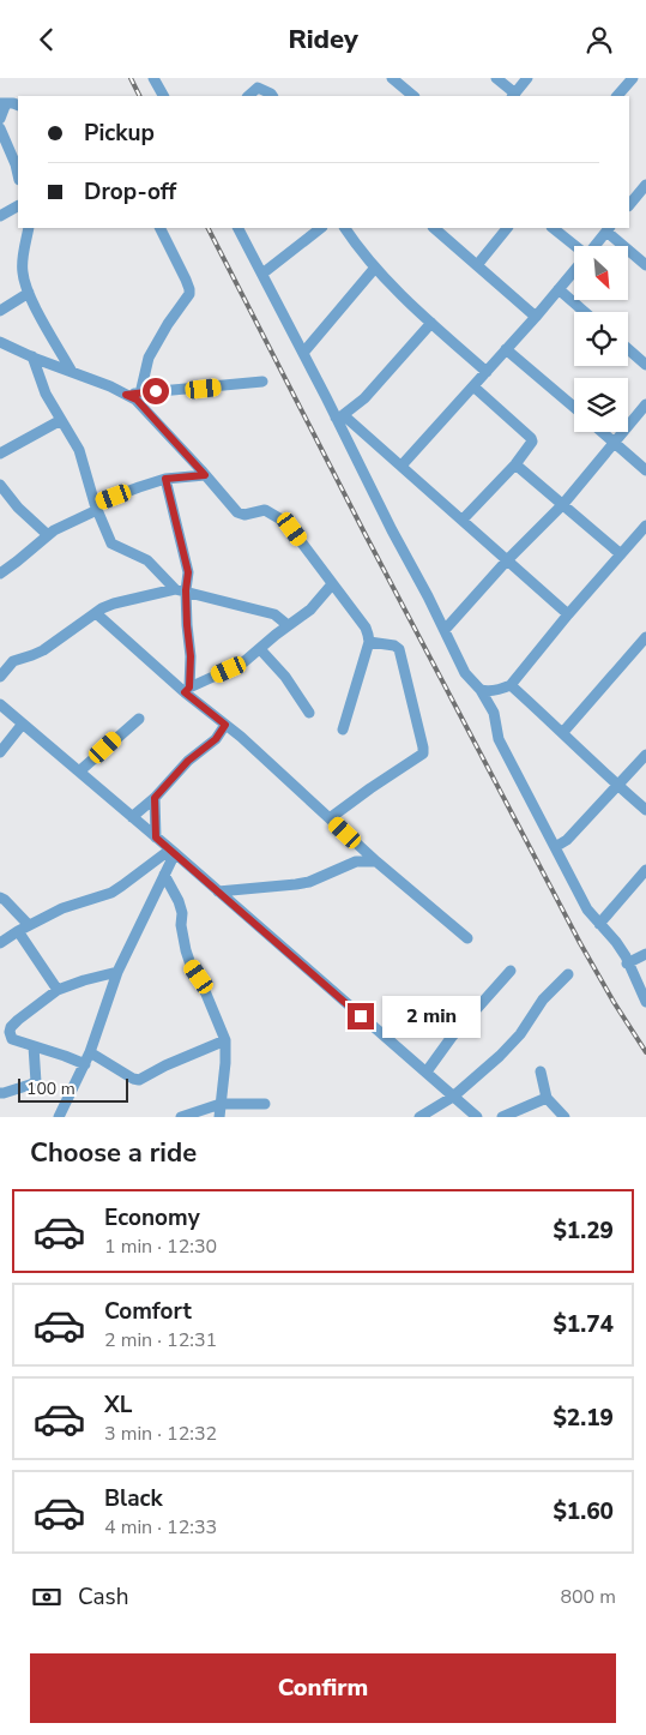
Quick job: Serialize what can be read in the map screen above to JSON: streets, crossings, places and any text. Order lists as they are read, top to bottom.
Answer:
{
  "scale_bar": "100 m",
  "north": "bottom right",
  "page": {
    "header": "Ridey",
    "banner": ["Pickup", "Drop-off"],
    "bubble": "2 min",
    "scale": "100 m",
    "heading": "Choose a ride",
    "list": [
      {
        "name": "Economy",
        "note": "1 min · 12:30",
        "value": "$1.29"
      },
      {
        "name": "Comfort",
        "note": "2 min · 12:31",
        "value": "$1.74"
      },
      {
        "name": "XL",
        "note": "3 min · 12:32",
        "value": "$2.19"
      },
      {
        "name": "Black",
        "note": "4 min · 12:33",
        "value": "$1.60"
      }
    ],
    "pay": ["Cash", "800 m"],
    "buttons": "Confirm"
  }
}
